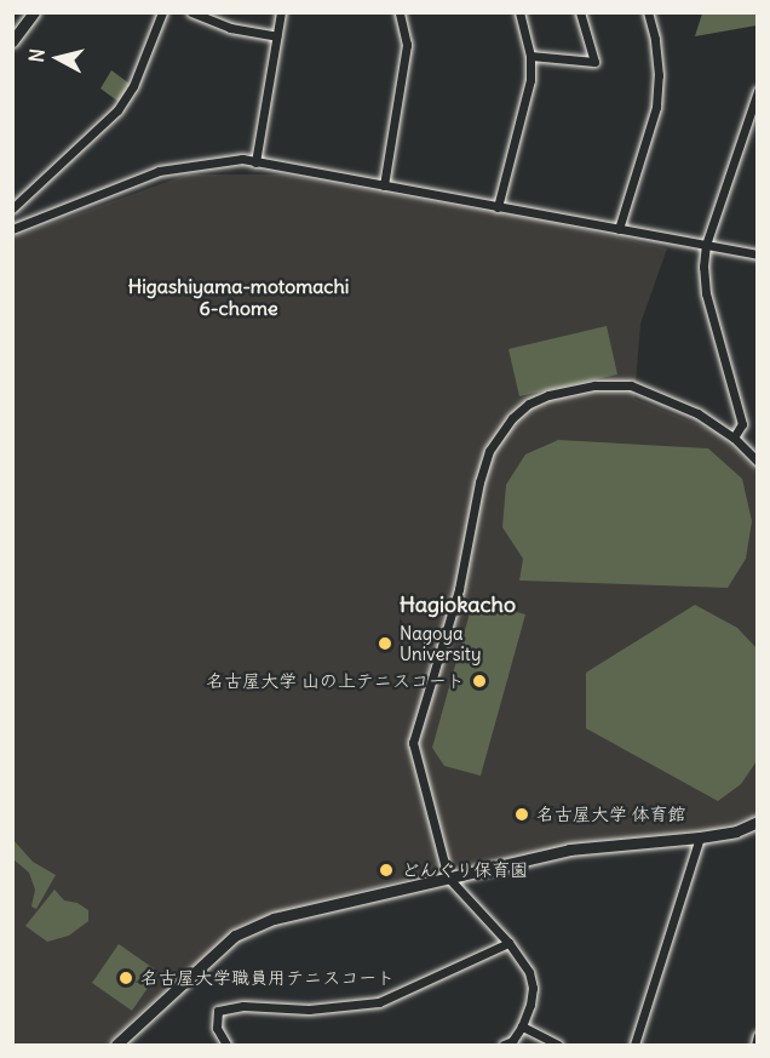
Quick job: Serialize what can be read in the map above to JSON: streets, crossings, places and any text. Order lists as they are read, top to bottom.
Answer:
{
  "districts": ["Higashiyama-motomachi 6-chome", "Hagiokacho"],
  "places": [
    "Nagoya University",
    "名古屋大学 山の上テニスコート",
    "名古屋大学 体育館",
    "どんぐり保育園",
    "名古屋大学職員用テニスコート"
  ],
  "north": "left"
}
